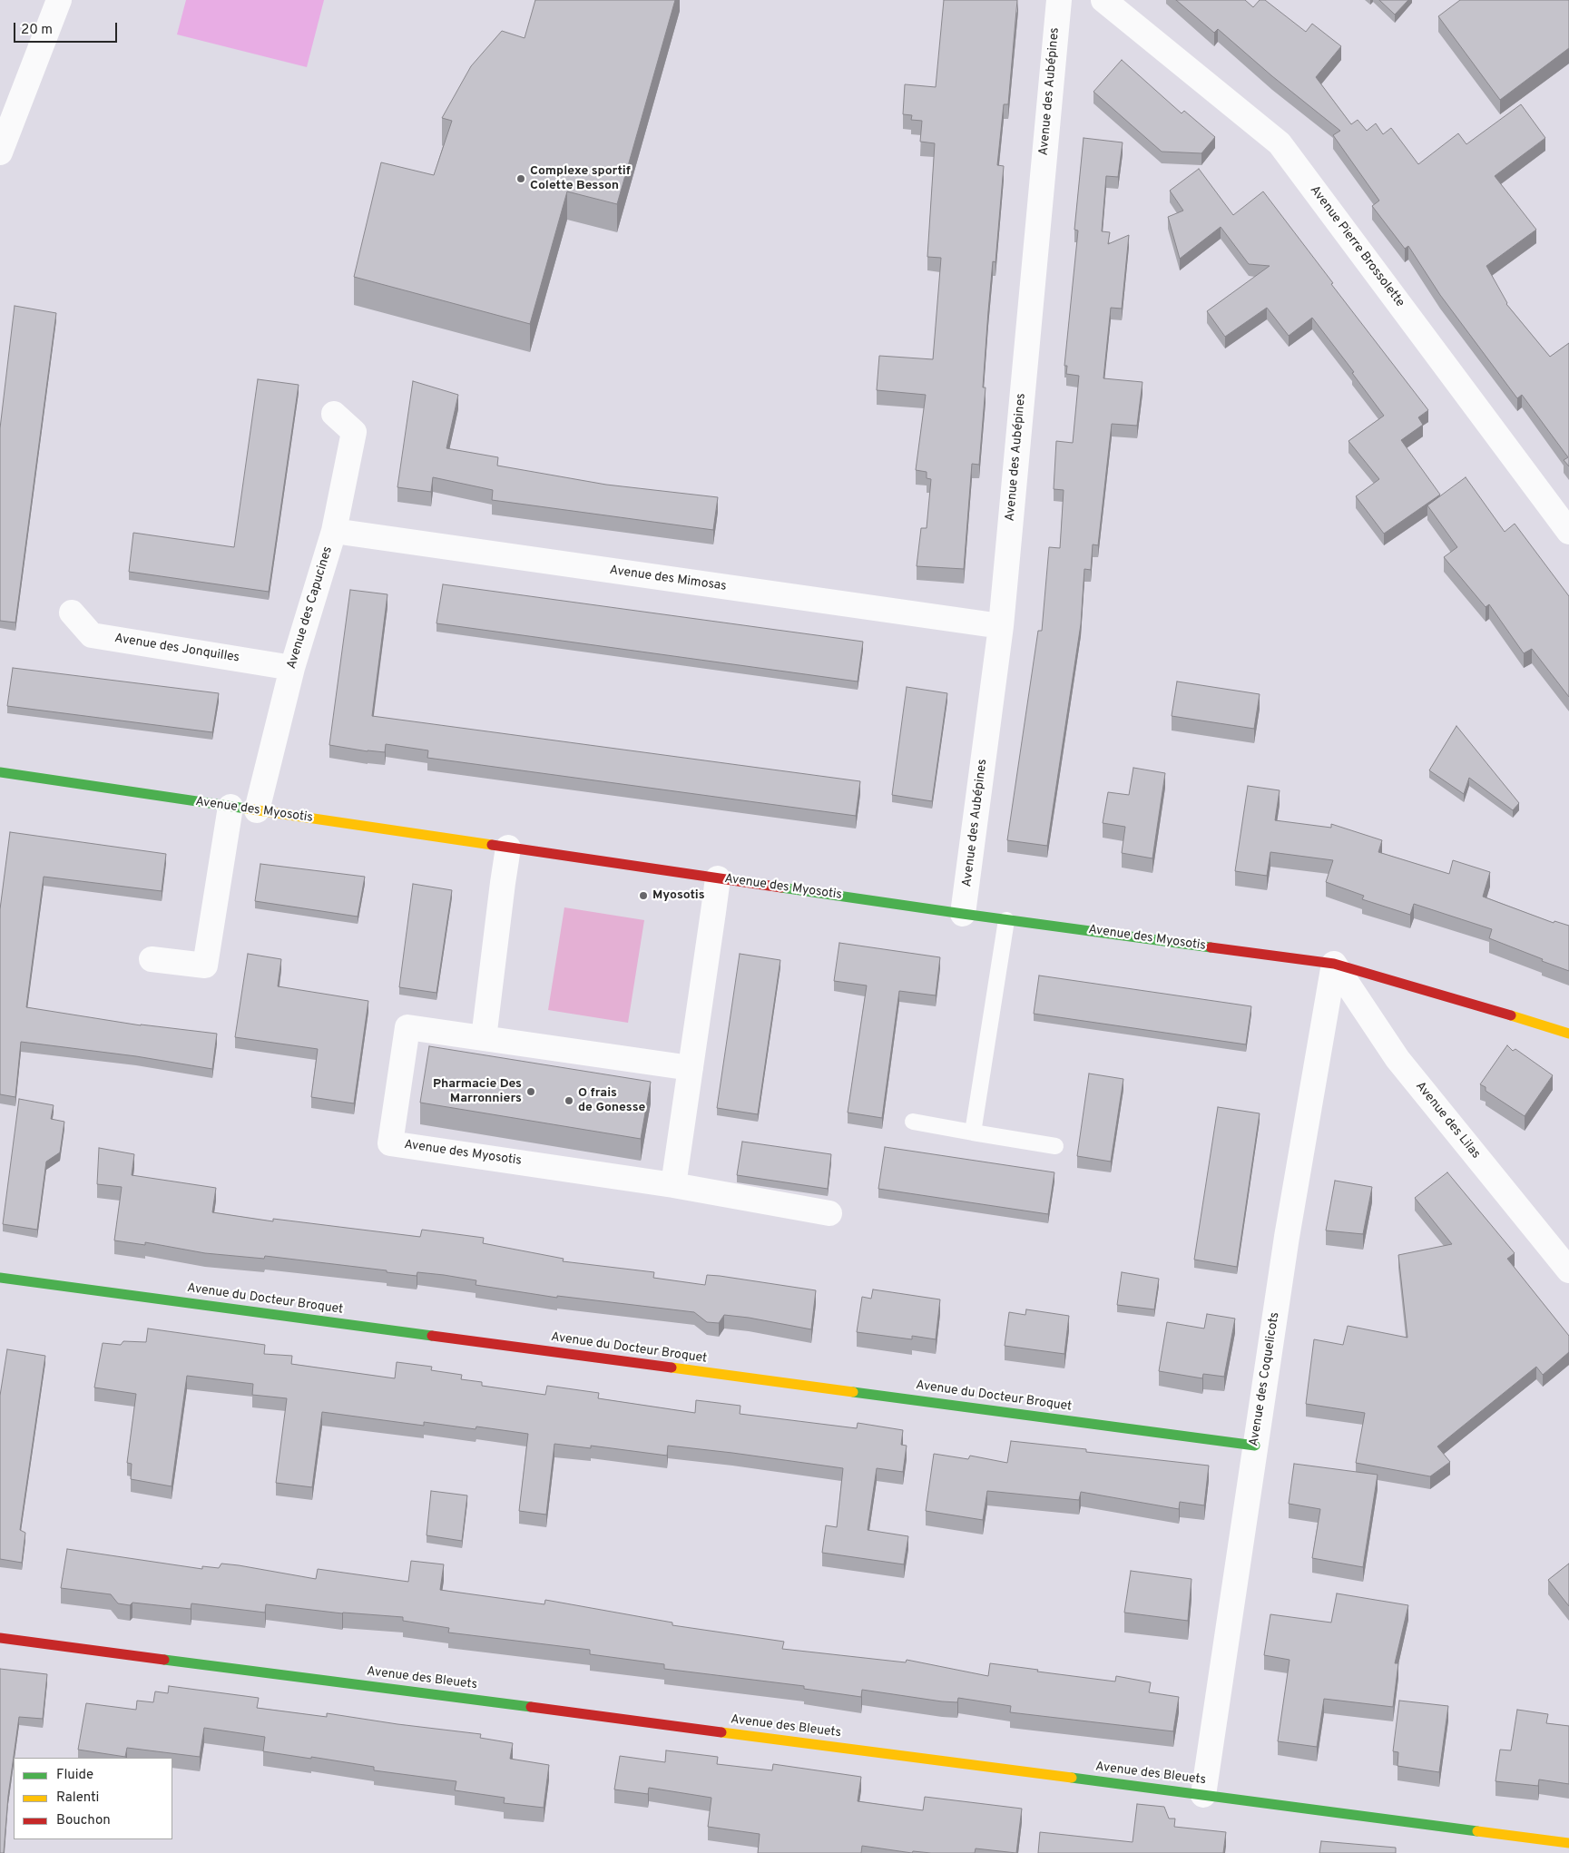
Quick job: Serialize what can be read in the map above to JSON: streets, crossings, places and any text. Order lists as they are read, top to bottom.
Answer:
{
  "streets": {
    "street": [
      "Avenue des Aubépines",
      "Avenue Pierre Brossolette",
      "Avenue des Mimosas",
      "Avenue des Capucines",
      "Avenue des Jonquilles",
      "Avenue des Myosotis",
      "Avenue des Lilas",
      "Avenue du Docteur Broquet",
      "Avenue des Coquelicots",
      "Avenue des Bleuets"
    ]
  },
  "crossings": [
    ["Avenue des Aubépines", "Avenue des Mimosas"],
    ["Avenue des Aubépines", "Avenue des Myosotis"],
    ["Avenue des Mimosas", "Avenue des Capucines"],
    ["Avenue des Capucines", "Avenue des Jonquilles"],
    ["Avenue des Capucines", "Avenue des Myosotis"],
    ["Avenue des Myosotis", "Avenue des Lilas"],
    ["Avenue des Myosotis", "Avenue des Coquelicots"],
    ["Avenue des Lilas", "Avenue des Coquelicots"],
    ["Avenue du Docteur Broquet", "Avenue des Coquelicots"],
    ["Avenue des Coquelicots", "Avenue des Bleuets"]
  ],
  "places": [
    "Complexe sportif Colette Besson",
    "Myosotis",
    "Pharmacie Des Marronniers",
    "O frais de Gonesse"
  ],
  "legend": ["Fluide", "Ralenti", "Bouchon"],
  "scale_bar": "20 m"
}
